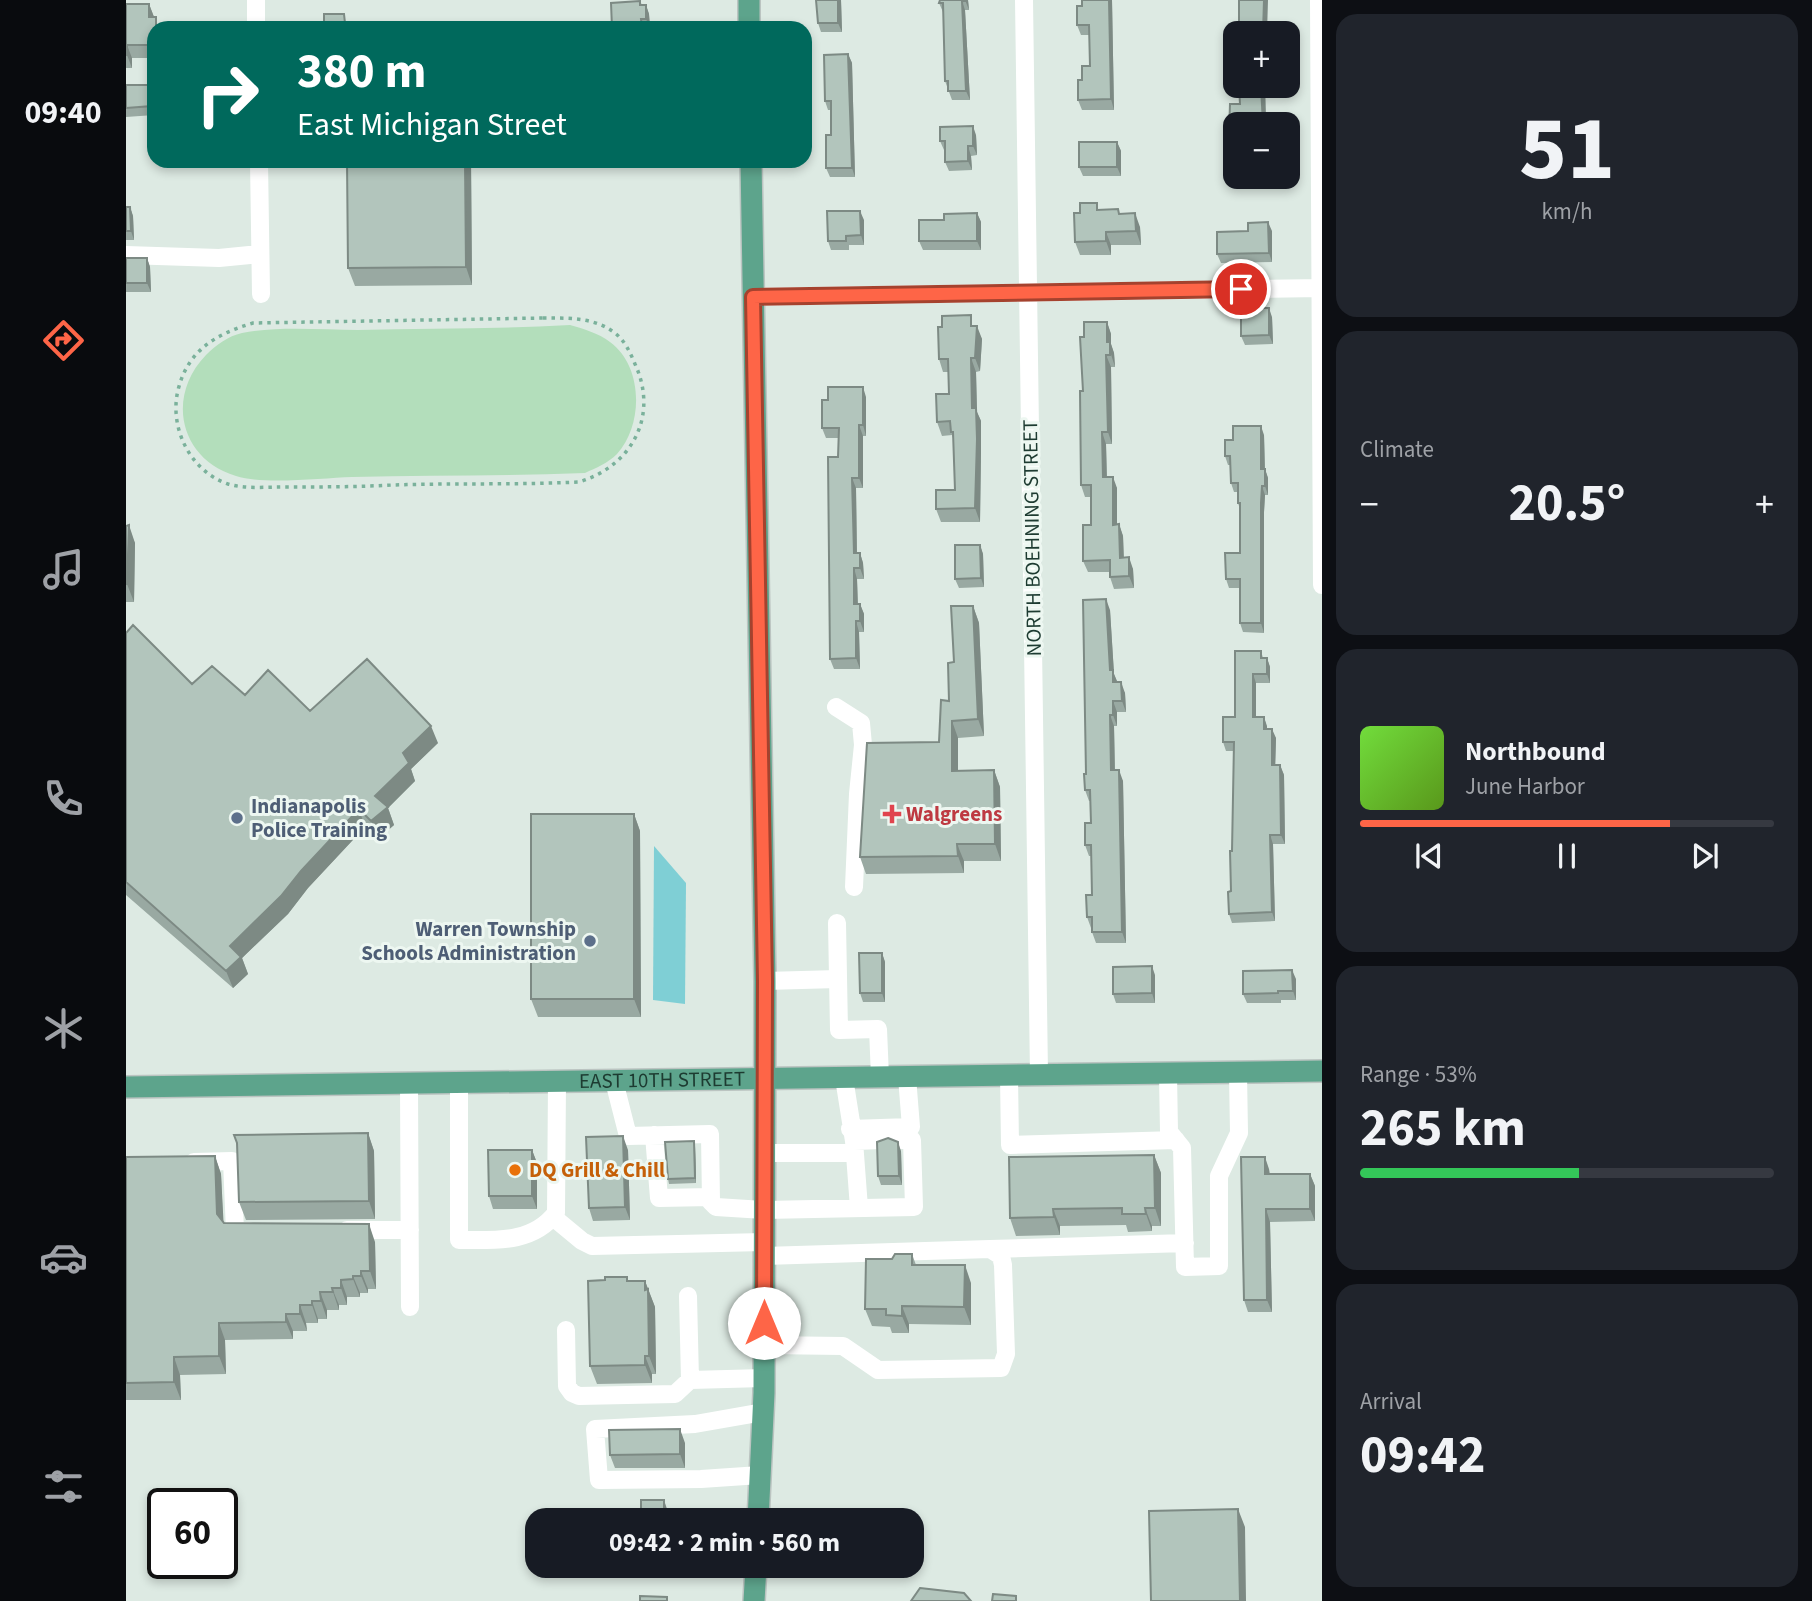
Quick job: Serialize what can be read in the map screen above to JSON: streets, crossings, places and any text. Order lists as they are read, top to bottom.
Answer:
{
  "streets": {
    "main road": ["EAST 10TH STREET"],
    "street": ["NORTH BOEHNING STREET"]
  },
  "crossings": [
    ["NORTH BOEHNING STREET", "EAST 10TH STREET"]
  ],
  "places": {
    "health": ["Walgreens"],
    "other": ["Indianapolis Police Training", "Warren Township Schools Administration", "DQ Grill & Chill"]
  },
  "page": {
    "tabs": "09:40",
    "tile": [
      ["51", "km/h"],
      "Climate",
      ["Range · 53%", "265 km"],
      ["Arrival", "09:42"]
    ],
    "map_buttons": ["+", "−"],
    "turn": ["380 m", "East Michigan Street"],
    "heat": ["−", "20.5°", "+"],
    "song": ["Northbound", "June Harbor"],
    "limit": "60",
    "trip": "09:42 · 2 min · 560 m"
  }
}
